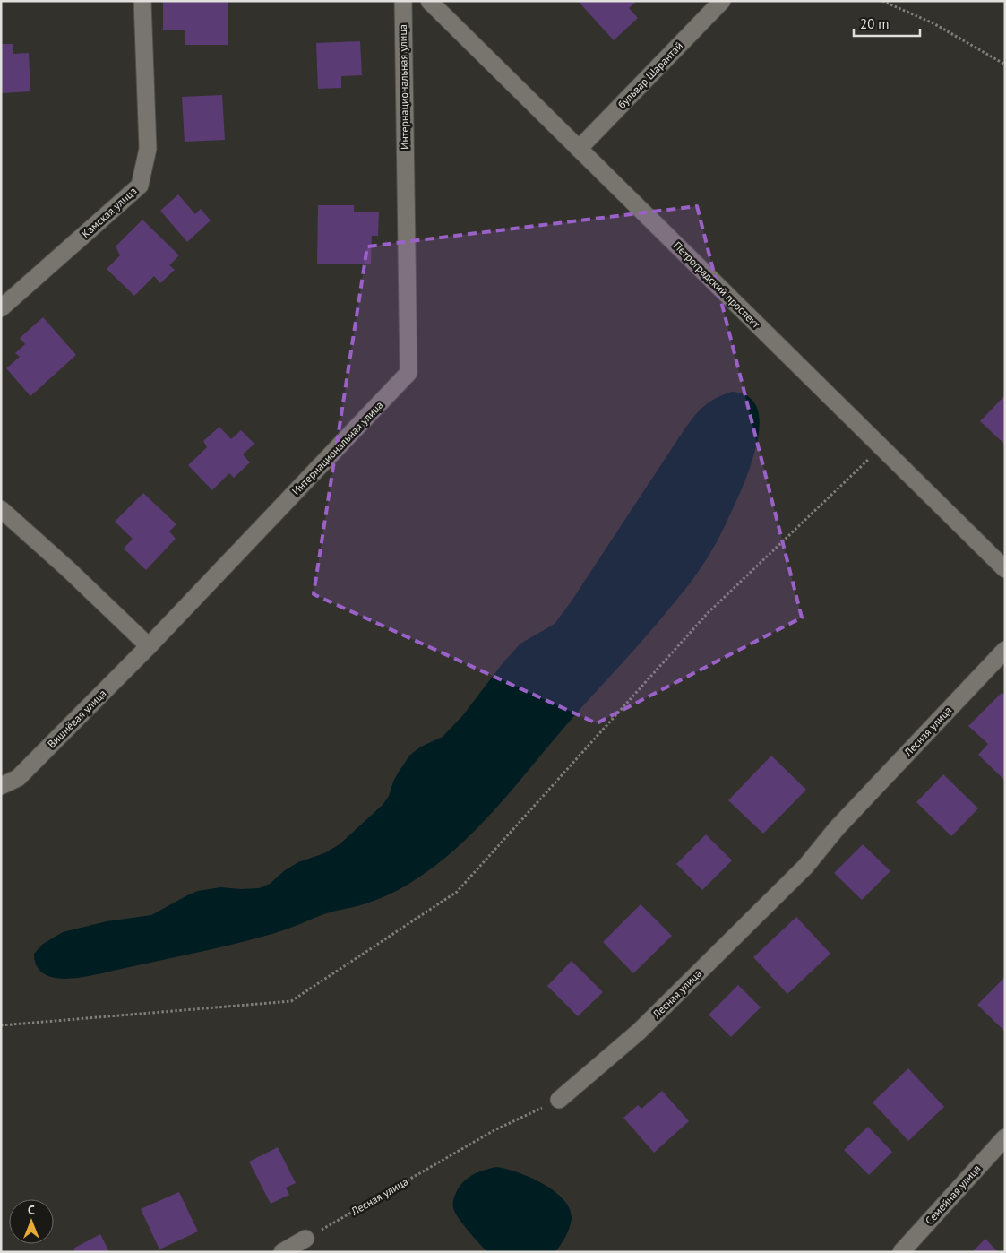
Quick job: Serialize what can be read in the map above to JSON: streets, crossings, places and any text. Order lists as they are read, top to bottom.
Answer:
{
  "streets": {
    "street": [
      "бульвар Шарантай",
      "Интернациональная улица",
      "Камская улица",
      "Петроградский проспект",
      "Вишнёвая улица",
      "Лесная улица",
      "Семейная улица"
    ]
  },
  "crossings": [
    ["бульвар Шарантай", "Петроградский проспект"],
    ["Интернациональная улица", "Вишнёвая улица"]
  ],
  "scale_bar": "20 m",
  "north": "top"
}
